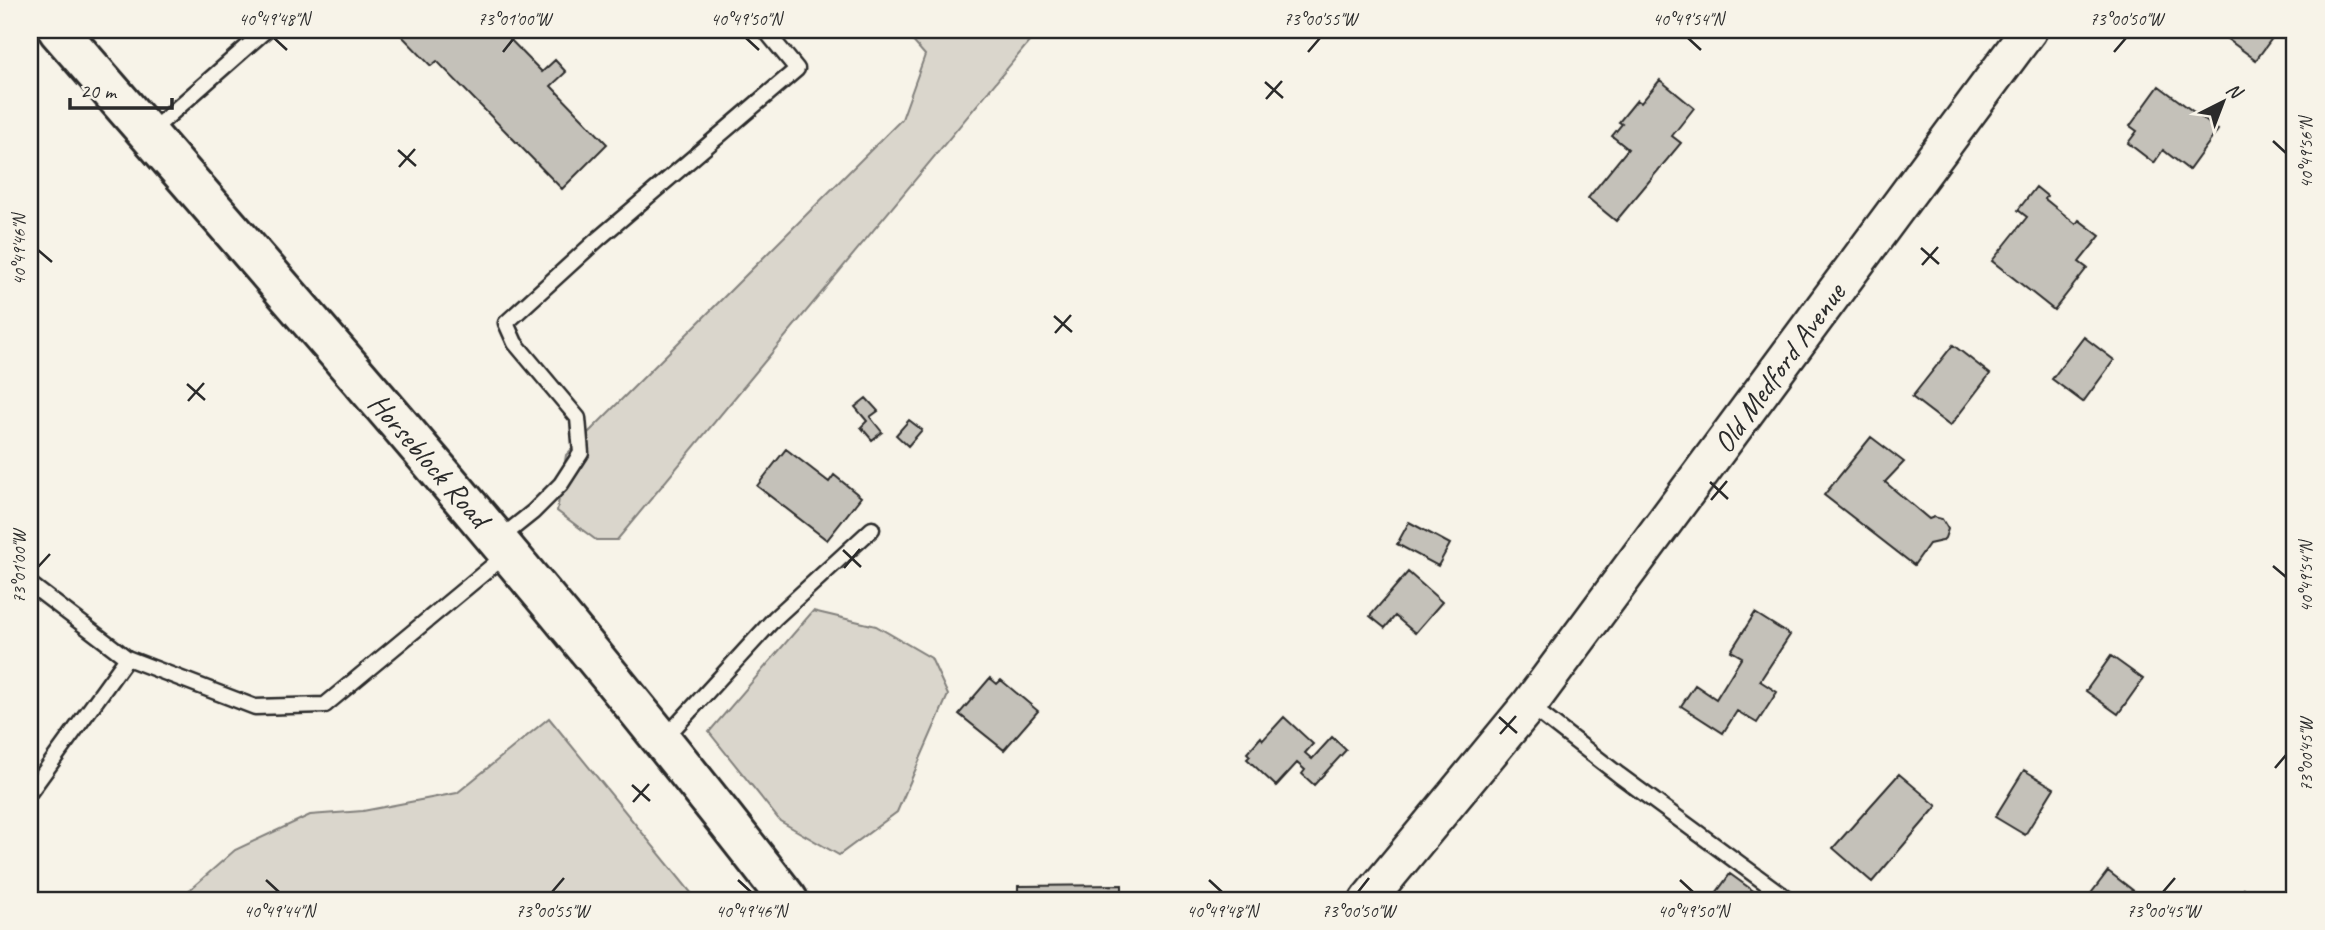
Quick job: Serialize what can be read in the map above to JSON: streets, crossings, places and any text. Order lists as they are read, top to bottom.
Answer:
{
  "streets": {
    "main road": ["Horseblock Road"],
    "street": ["Old Medford Avenue"]
  },
  "scale_bar": "20 m",
  "north": "top right",
  "coordinates": [
    "40°49'48\"N",
    "73°01'00\"W",
    "40°49'50\"N",
    "73°00'55\"W",
    "40°49'54\"N",
    "73°00'50\"W",
    "40°49'56\"N",
    "40°49'46\"N",
    "73°00'45\"W",
    "40°49'44\"N"
  ]
}
